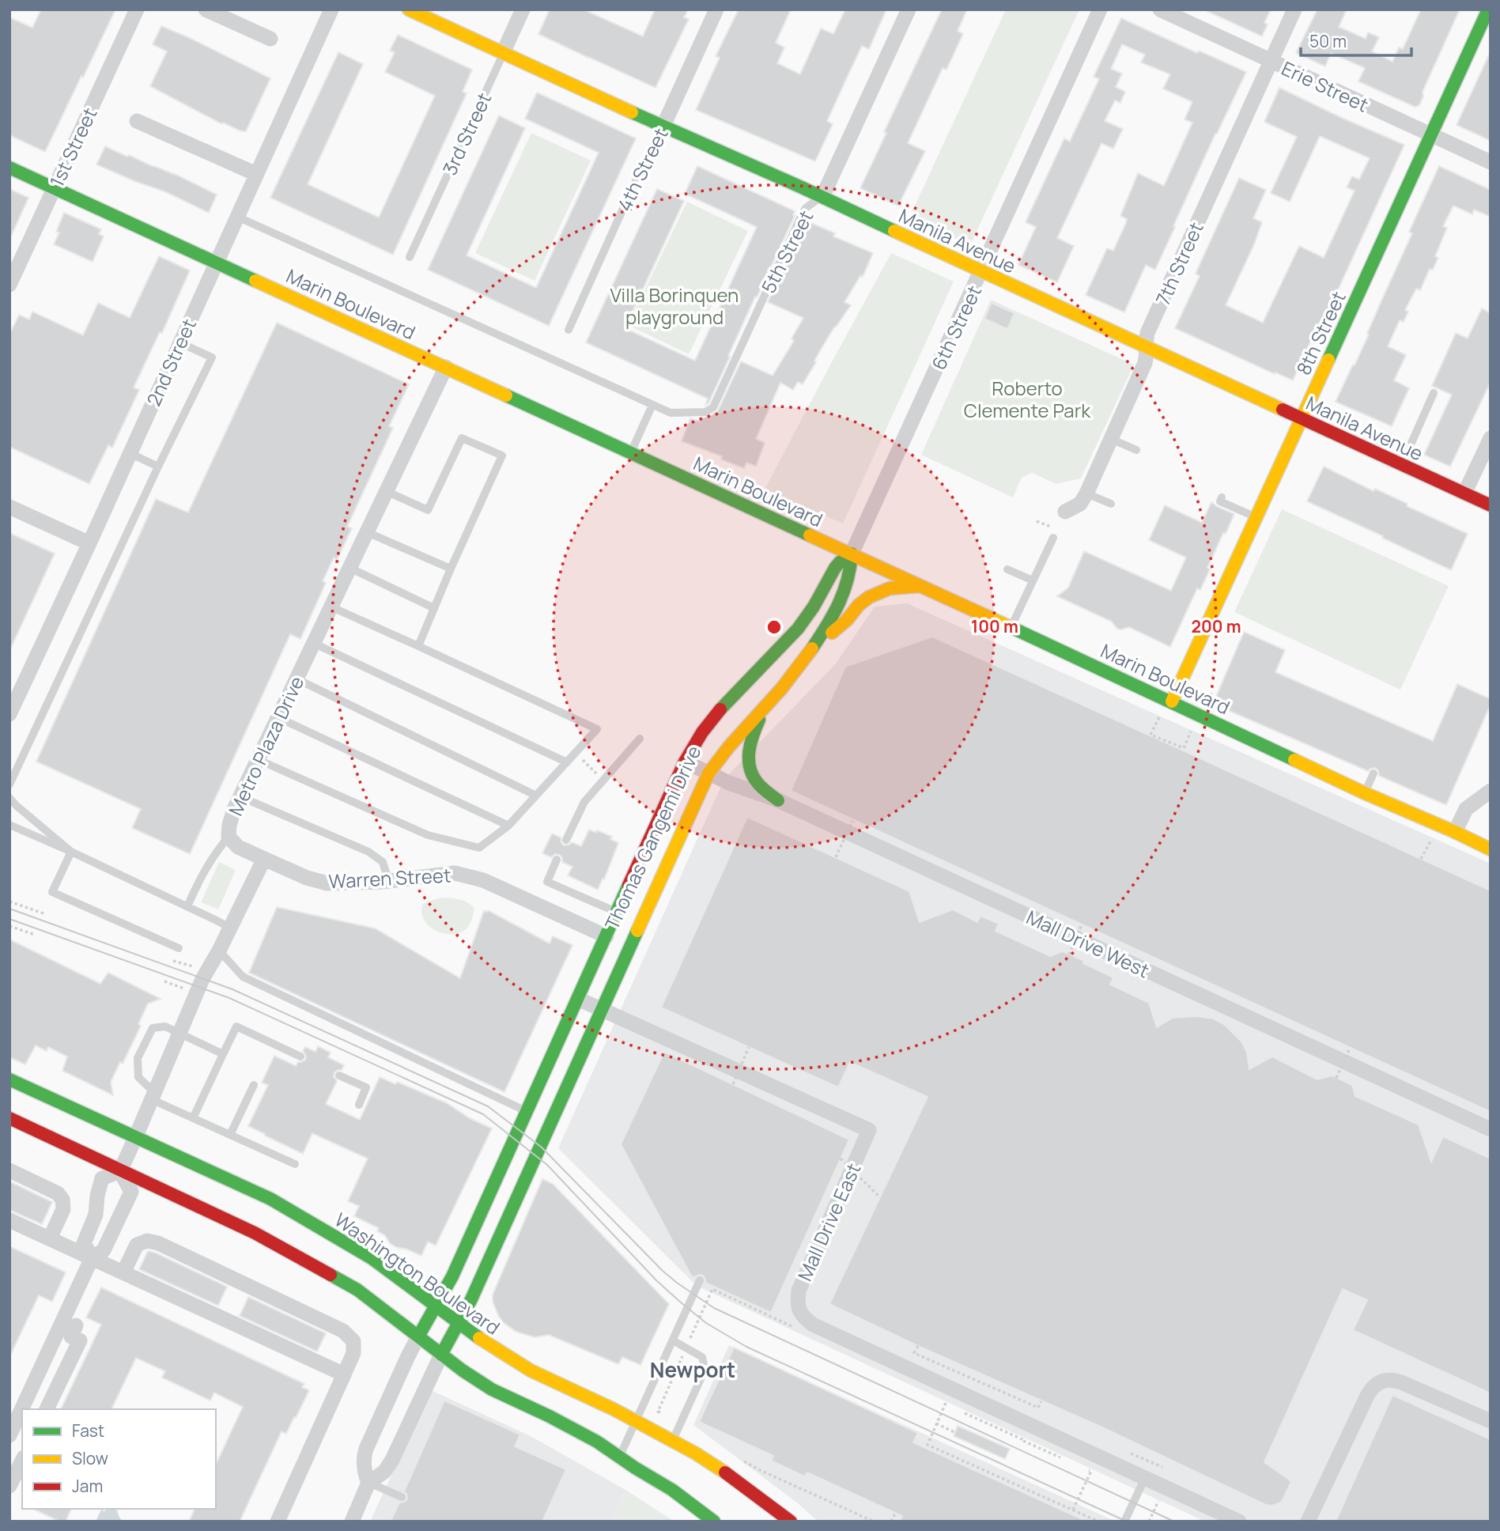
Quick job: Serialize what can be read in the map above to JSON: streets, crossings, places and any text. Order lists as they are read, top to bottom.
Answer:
{
  "streets": {
    "street": [
      "Erie Street",
      "3rd Street",
      "1st Street",
      "4th Street",
      "Manila Avenue",
      "5th Street",
      "7th Street",
      "Marin Boulevard",
      "6th Street",
      "8th Street",
      "2nd Street",
      "Metro Plaza Drive",
      "Thomas Gangemi Drive",
      "Warren Street",
      "Mall Drive West",
      "Mall Drive East",
      "Washington Boulevard"
    ]
  },
  "crossings": [
    ["Erie Street", "7th Street"],
    ["Erie Street", "8th Street"],
    ["3rd Street", "Manila Avenue"],
    ["1st Street", "Marin Boulevard"],
    ["4th Street", "Manila Avenue"],
    ["Manila Avenue", "5th Street"],
    ["Manila Avenue", "7th Street"],
    ["Manila Avenue", "6th Street"],
    ["Manila Avenue", "8th Street"],
    ["Marin Boulevard", "6th Street"],
    ["Marin Boulevard", "8th Street"],
    ["Marin Boulevard", "2nd Street"],
    ["Marin Boulevard", "Metro Plaza Drive"],
    ["Marin Boulevard", "Thomas Gangemi Drive"],
    ["6th Street", "Thomas Gangemi Drive"],
    ["Metro Plaza Drive", "Warren Street"],
    ["Thomas Gangemi Drive", "Warren Street"],
    ["Thomas Gangemi Drive", "Mall Drive West"],
    ["Thomas Gangemi Drive", "Mall Drive East"],
    ["Thomas Gangemi Drive", "Washington Boulevard"]
  ],
  "districts": ["Newport"],
  "parks": ["Villa Borinquen playground", "Roberto Clemente Park"],
  "legend": ["Fast", "Slow", "Jam"],
  "scale_bar": "50 m",
  "rings": ["100 m", "200 m"]
}
